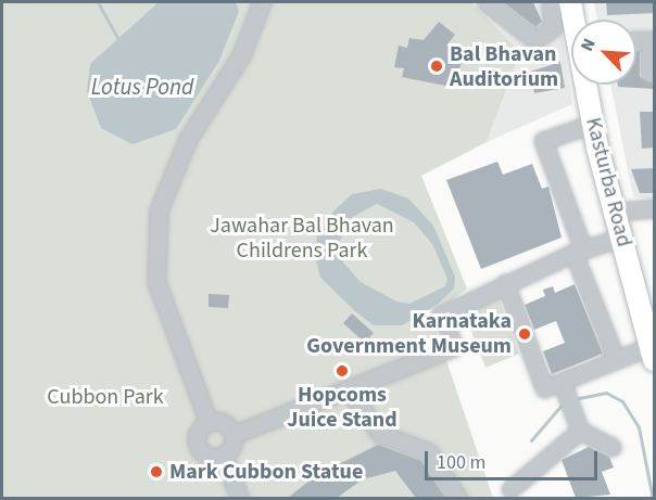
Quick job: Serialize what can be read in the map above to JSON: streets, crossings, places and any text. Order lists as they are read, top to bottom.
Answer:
{
  "streets": {
    "main road": ["Kasturba Road"]
  },
  "water": ["Lotus Pond"],
  "parks": ["Jawahar Bal Bhavan Childrens Park", "Cubbon Park"],
  "places": [
    "Bal Bhavan Auditorium",
    "Karnataka Government Museum",
    "Hopcoms Juice Stand",
    "Mark Cubbon Statue"
  ],
  "scale_bar": "100 m",
  "north": "top left"
}
